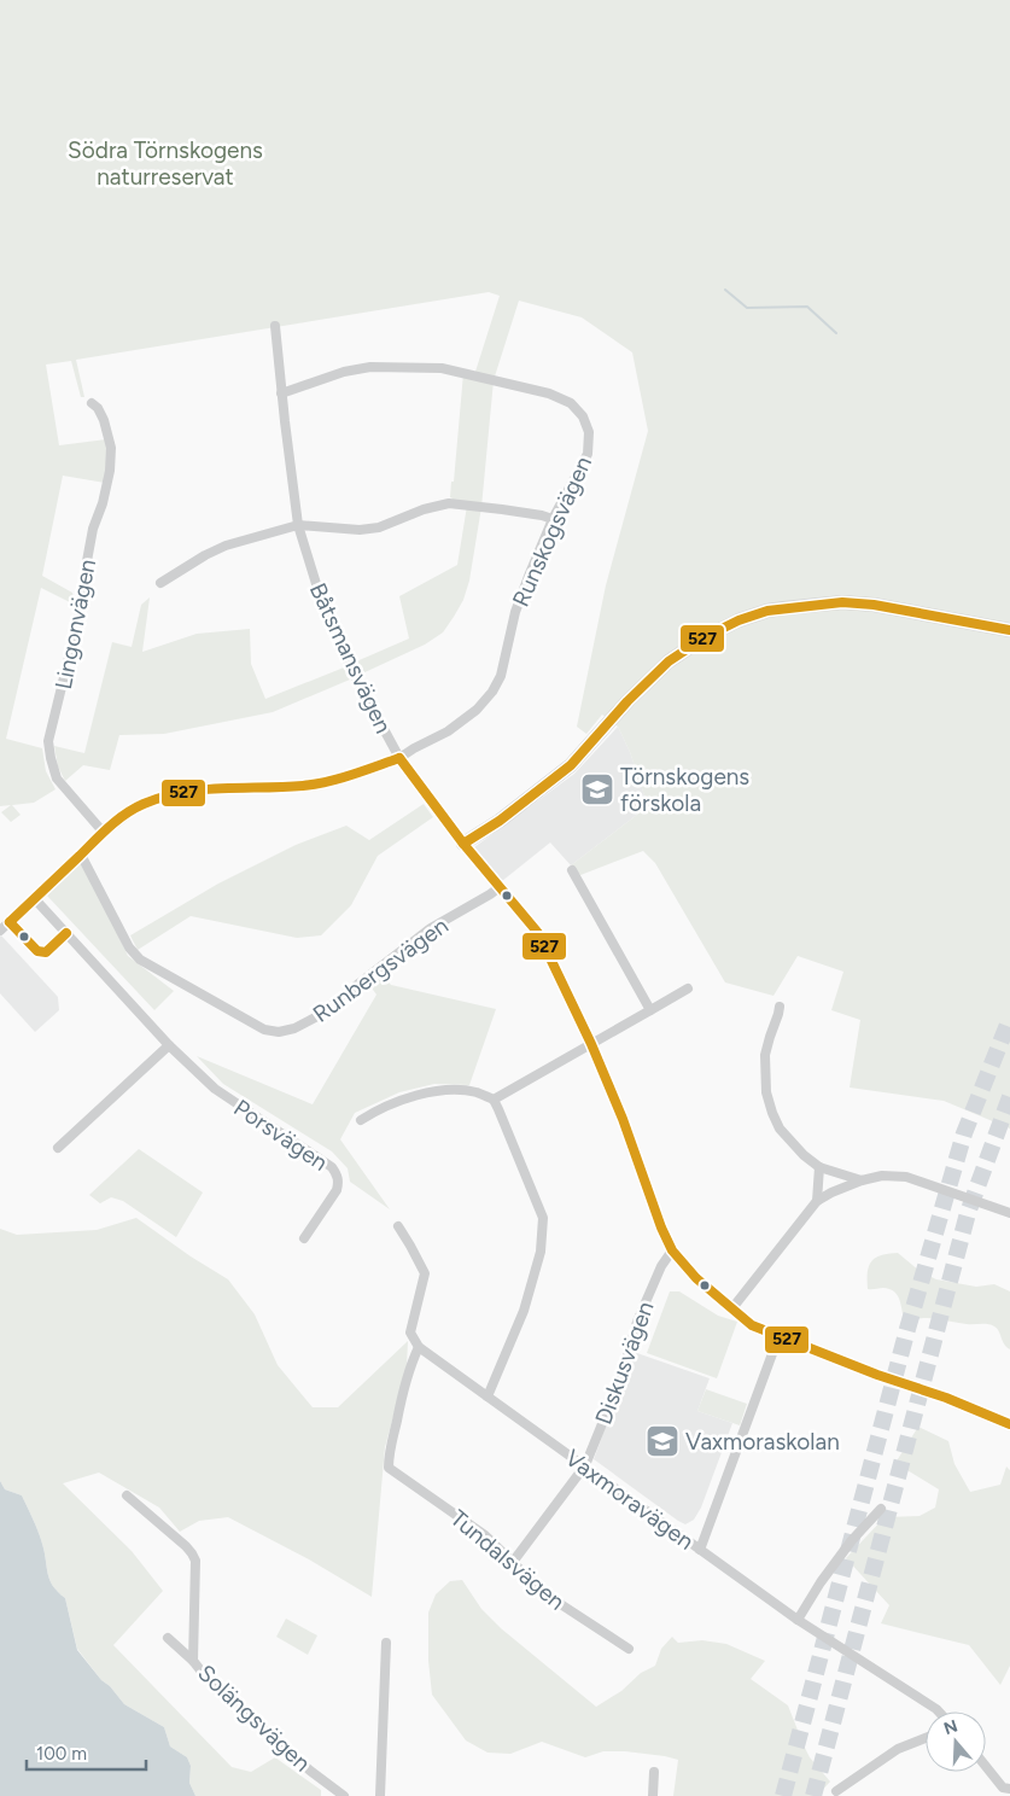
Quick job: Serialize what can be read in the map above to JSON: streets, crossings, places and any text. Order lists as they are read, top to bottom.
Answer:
{
  "streets": {
    "street": [
      "Runskogsvägen",
      "Lingonvägen",
      "Båtsmansvägen",
      "Runbergsvägen",
      "Porsvägen",
      "Diskusvägen",
      "Vaxmoravägen",
      "Tundalsvägen",
      "Solängsvägen"
    ]
  },
  "crossings": [
    ["Runskogsvägen", "Lingonvägen"],
    ["Runskogsvägen", "Båtsmansvägen"],
    ["Runskogsvägen", "Runbergsvägen"],
    ["Runskogsvägen", "Porsvägen"],
    ["Båtsmansvägen", "Runbergsvägen"],
    ["Båtsmansvägen", "Diskusvägen"],
    ["Diskusvägen", "Vaxmoravägen"],
    ["Diskusvägen", "Tundalsvägen"],
    ["Vaxmoravägen", "Tundalsvägen"]
  ],
  "parks": ["Södra Törnskogens naturreservat"],
  "places": {
    "school or university": ["Törnskogens förskola", "Vaxmoraskolan"]
  },
  "lines": ["transit line 527"],
  "scale_bar": "100 m",
  "north": "top"
}
